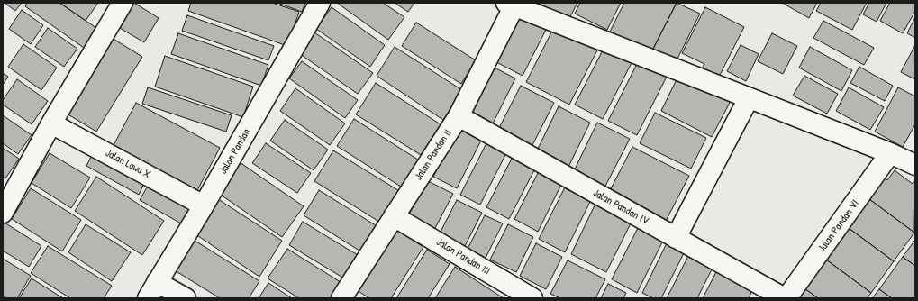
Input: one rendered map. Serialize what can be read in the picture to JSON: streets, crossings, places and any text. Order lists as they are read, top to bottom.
{
  "streets": {
    "street": [
      "Jalan Pandan",
      "Jalan Pandan II",
      "Jalan Lawu X",
      "Jalan Pandan IV",
      "Jalan Pandan VI",
      "Jalan Pandan III"
    ]
  },
  "crossings": [
    ["Jalan Pandan", "Jalan Lawu X"],
    ["Jalan Pandan II", "Jalan Pandan IV"],
    ["Jalan Pandan II", "Jalan Pandan III"],
    ["Jalan Pandan IV", "Jalan Pandan VI"]
  ]
}
